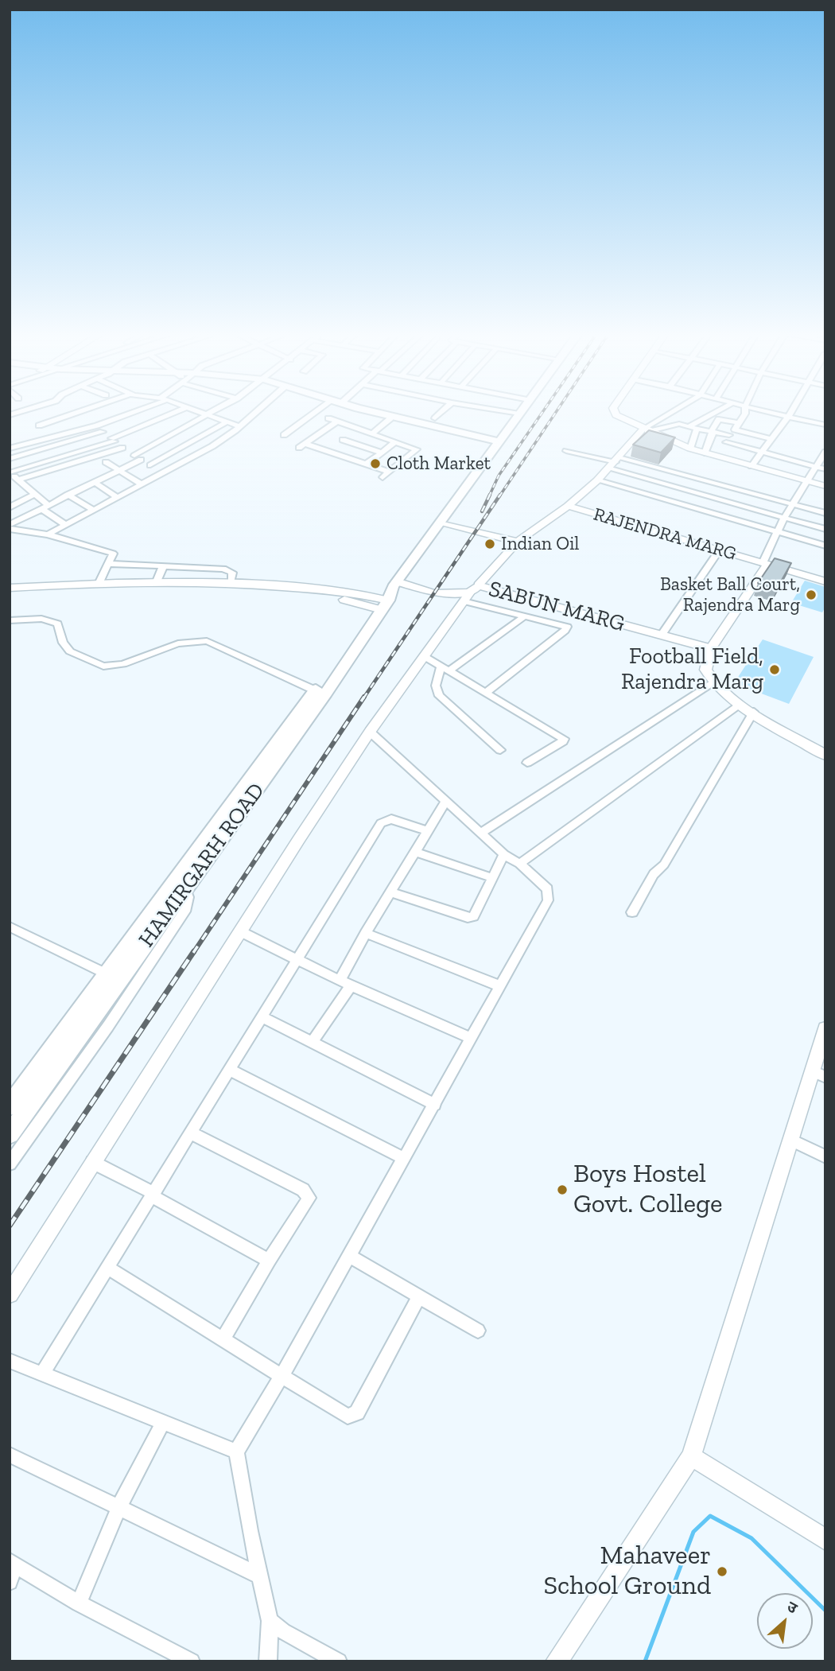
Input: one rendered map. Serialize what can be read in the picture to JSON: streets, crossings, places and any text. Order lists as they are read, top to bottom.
{
  "streets": {
    "main road": ["SABUN MARG", "HAMIRGARH ROAD"],
    "street": ["RAJENDRA MARG"]
  },
  "crossings": [
    ["SABUN MARG", "HAMIRGARH ROAD"]
  ],
  "places": [
    "Cloth Market",
    "Indian Oil",
    "Basket Ball Court, Rajendra Marg",
    "Football Field, Rajendra Marg",
    "Boys Hostel Govt. College",
    "Mahaveer School Ground"
  ],
  "north": "top right"
}
